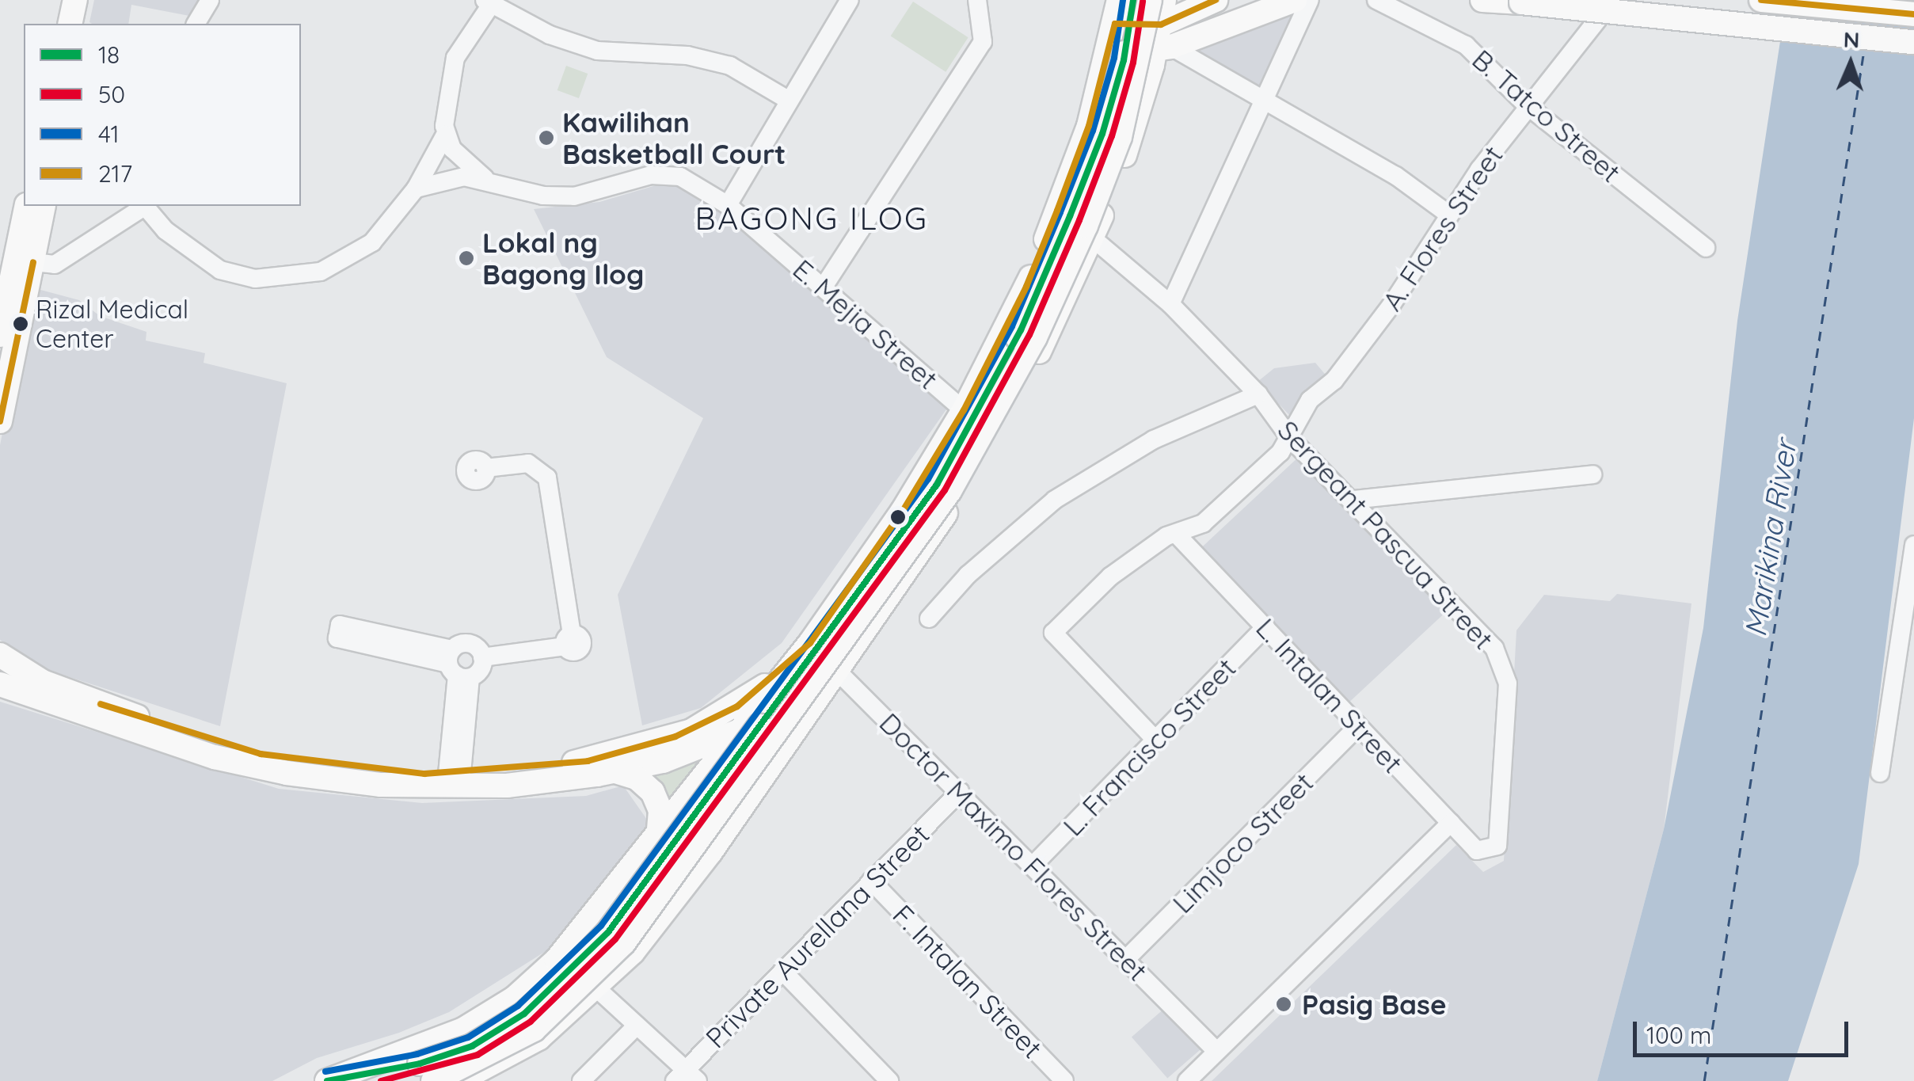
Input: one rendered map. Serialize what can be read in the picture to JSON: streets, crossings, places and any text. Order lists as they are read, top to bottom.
{
  "streets": {
    "street": [
      "B. Tatco Street",
      "A. Flores Street",
      "E. Mejia Street",
      "Sergeant Pascua Street",
      "L. Intalan Street",
      "L. Francisco Street",
      "Limjoco Street",
      "Doctor Maximo Flores Street",
      "Private Aurellana Street",
      "F. Intalan Street"
    ]
  },
  "crossings": [
    ["B. Tatco Street", "A. Flores Street"],
    ["A. Flores Street", "Sergeant Pascua Street"],
    ["A. Flores Street", "L. Intalan Street"],
    ["A. Flores Street", "L. Francisco Street"],
    ["Sergeant Pascua Street", "L. Intalan Street"],
    ["L. Intalan Street", "L. Francisco Street"],
    ["L. Intalan Street", "Limjoco Street"],
    ["L. Francisco Street", "Doctor Maximo Flores Street"],
    ["Limjoco Street", "Doctor Maximo Flores Street"],
    ["Doctor Maximo Flores Street", "Private Aurellana Street"],
    ["Private Aurellana Street", "F. Intalan Street"]
  ],
  "districts": ["BAGONG ILOG"],
  "water": ["Marikina River"],
  "places": [
    "Kawilihan Basketball Court",
    "Lokal ng Bagong Ilog",
    "Rizal Medical Center",
    "Pasig Base"
  ],
  "lines": [
    "transit line 18",
    "transit line 41",
    "transit line 217",
    "transit line 50"
  ],
  "legend": [
    "18",
    "50",
    "41",
    "217"
  ],
  "scale_bar": "100 m",
  "north": "top"
}
